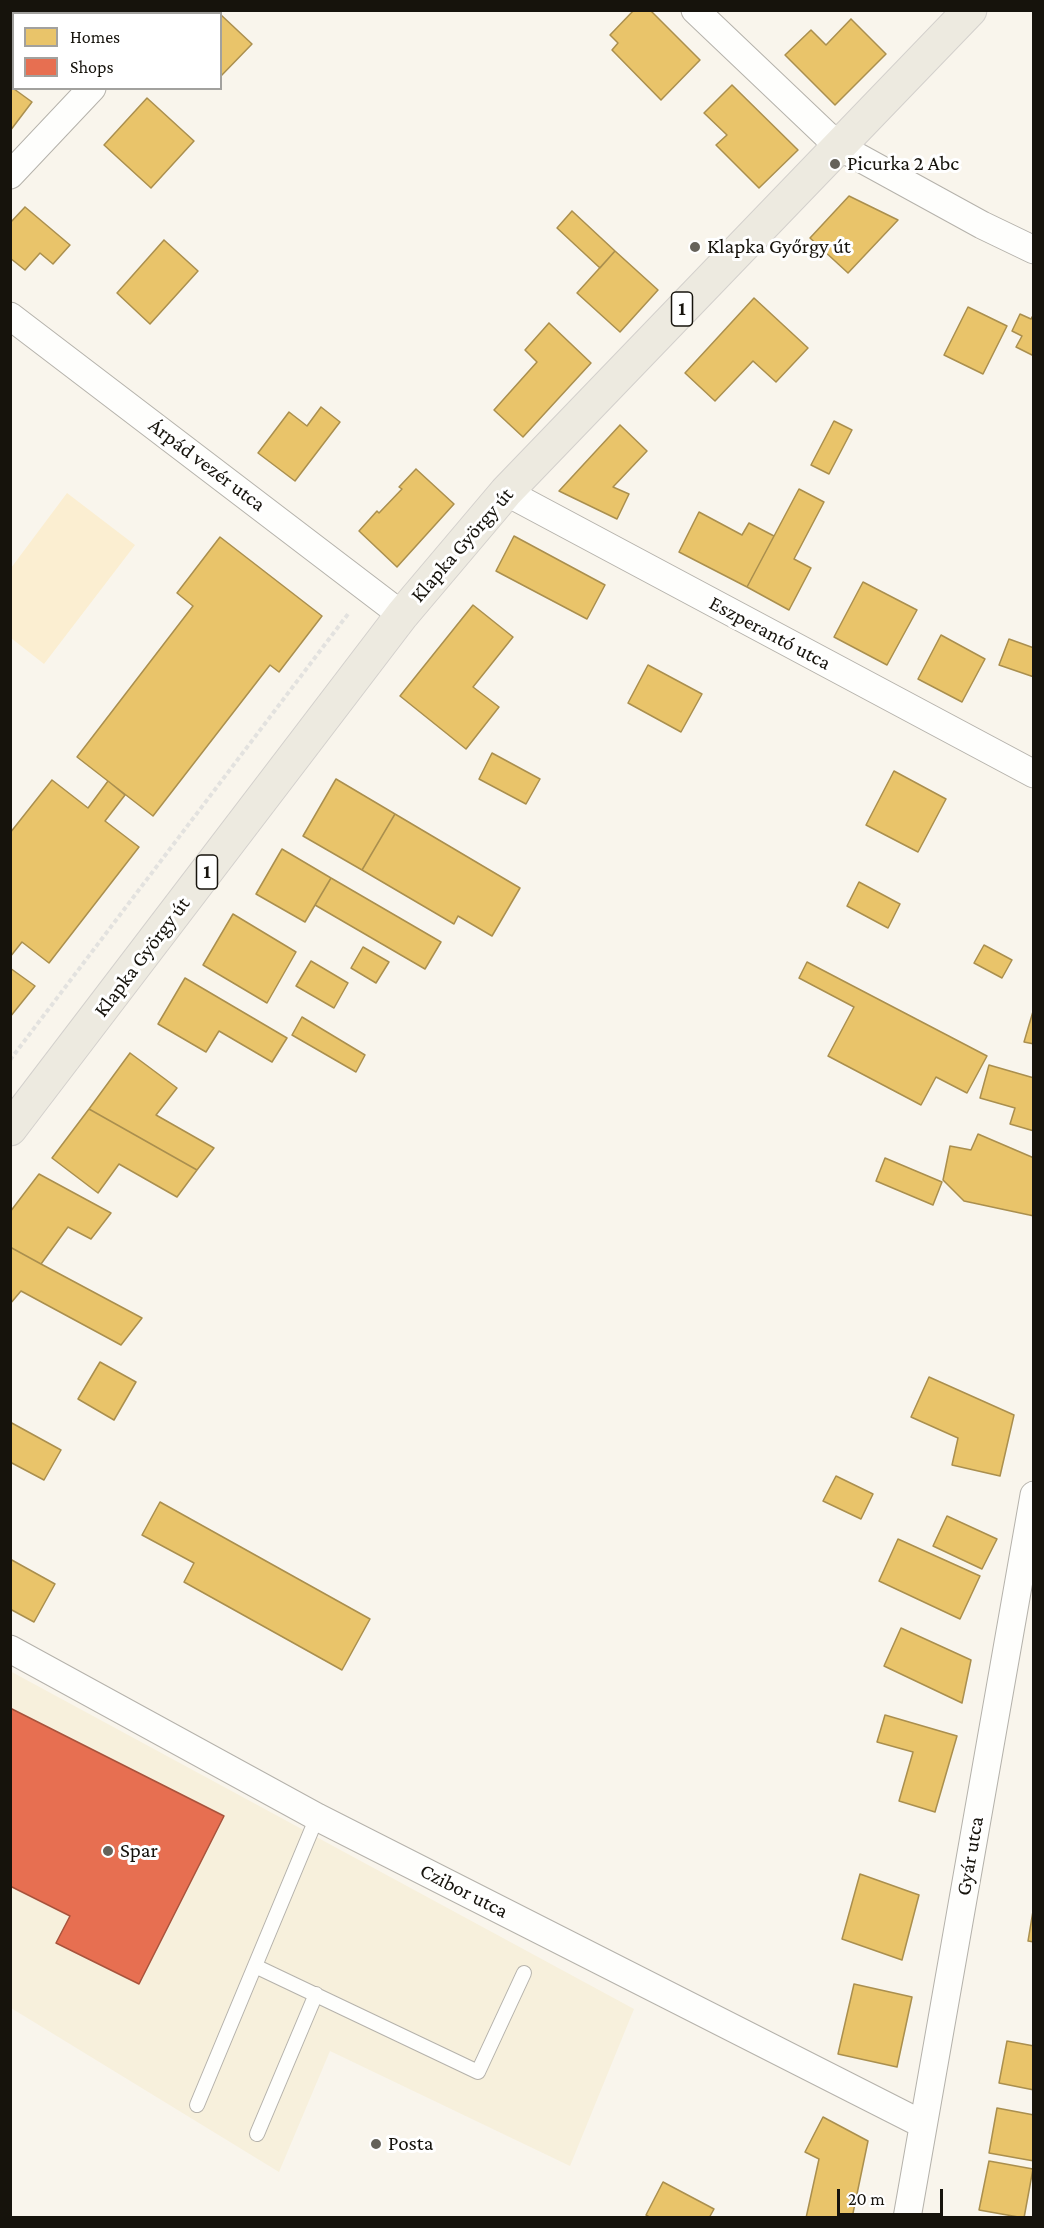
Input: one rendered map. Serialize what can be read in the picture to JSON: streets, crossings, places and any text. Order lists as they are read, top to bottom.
{
  "streets": {
    "main road": ["1", "Klapka György út"],
    "street": [
      "Árpád vezér utca",
      "Eszperantó utca",
      "Gyár utca",
      "Czibor utca"
    ]
  },
  "crossings": [
    ["Árpád vezér utca", "Klapka György út"],
    ["Klapka György út", "Eszperantó utca"],
    ["Gyár utca", "Czibor utca"]
  ],
  "places": [
    "Picurka 2 Abc",
    "Klapka Győrgy út",
    "Spar",
    "Posta"
  ],
  "legend": ["Homes", "Shops"],
  "scale_bar": "20 m"
}
